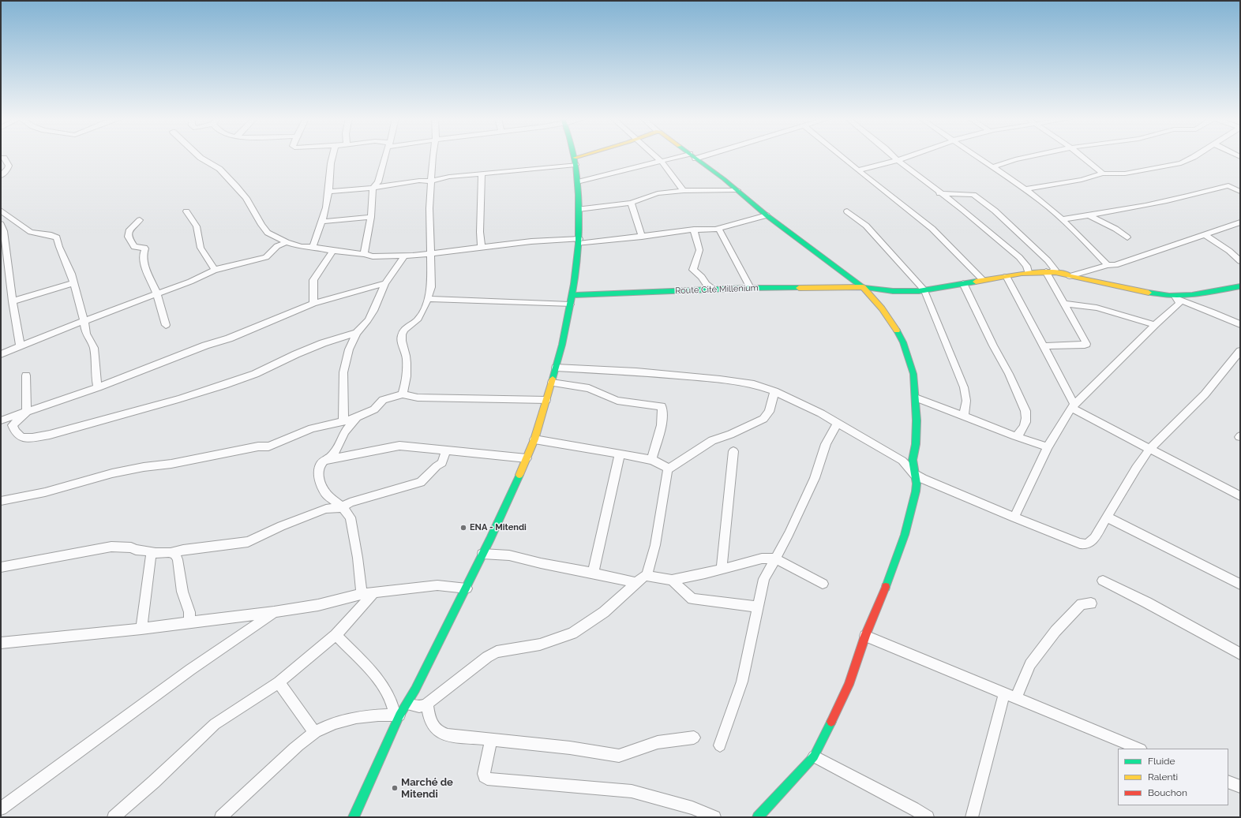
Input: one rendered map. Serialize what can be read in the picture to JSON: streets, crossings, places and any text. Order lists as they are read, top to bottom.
{
  "streets": {
    "main road": ["Route Cité Millenium"]
  },
  "places": ["ENA - Mitendi", "Marché de Mitendi"],
  "legend": ["Fluide", "Ralenti", "Bouchon"]
}
